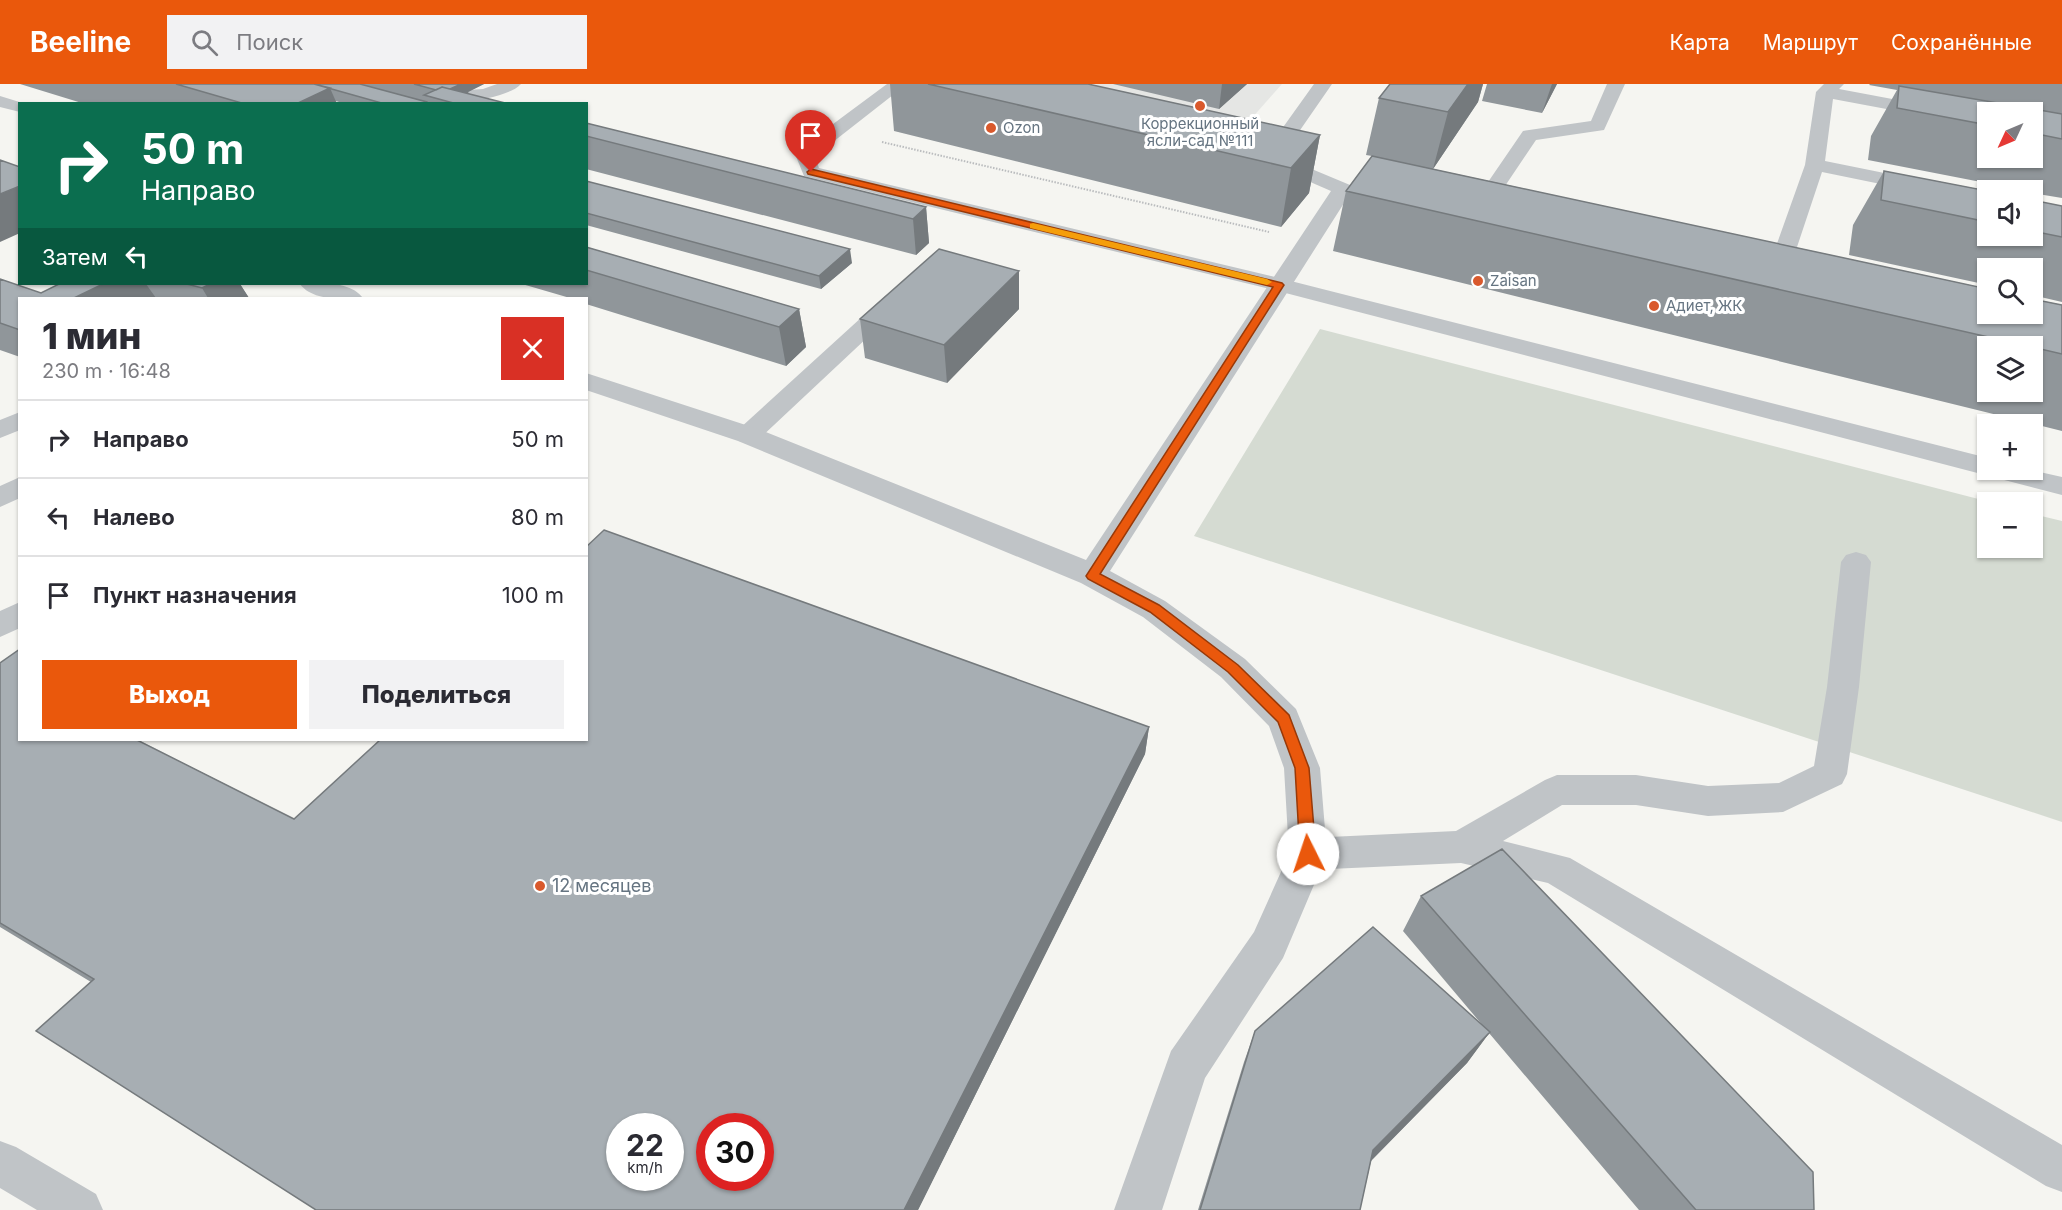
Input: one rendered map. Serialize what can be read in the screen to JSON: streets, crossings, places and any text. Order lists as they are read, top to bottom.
{
  "places": [
    "Коррекционный ясли-сад №111",
    "Ozon",
    "Zaisan",
    "Адиет, ЖК",
    "12 месяцев"
  ],
  "north": "bottom left",
  "page": {
    "header": "Beeline",
    "search": "Поиск",
    "nav": ["Карта", "Маршрут", "Сохранённые"],
    "map_buttons": ["+", "−"],
    "turn": ["50 m", "Направо"],
    "then": "Затем",
    "heading": ["1 мин", "230 m · 16:48"],
    "list": [
      {
        "name": "Направо",
        "value": "50 m"
      },
      {
        "name": "Налево",
        "value": "80 m"
      },
      {
        "name": "Пункт назначения",
        "value": "100 m"
      }
    ],
    "buttons": ["Выход", "Поделиться"],
    "speed": "22 km/h",
    "limit": "30"
  }
}
